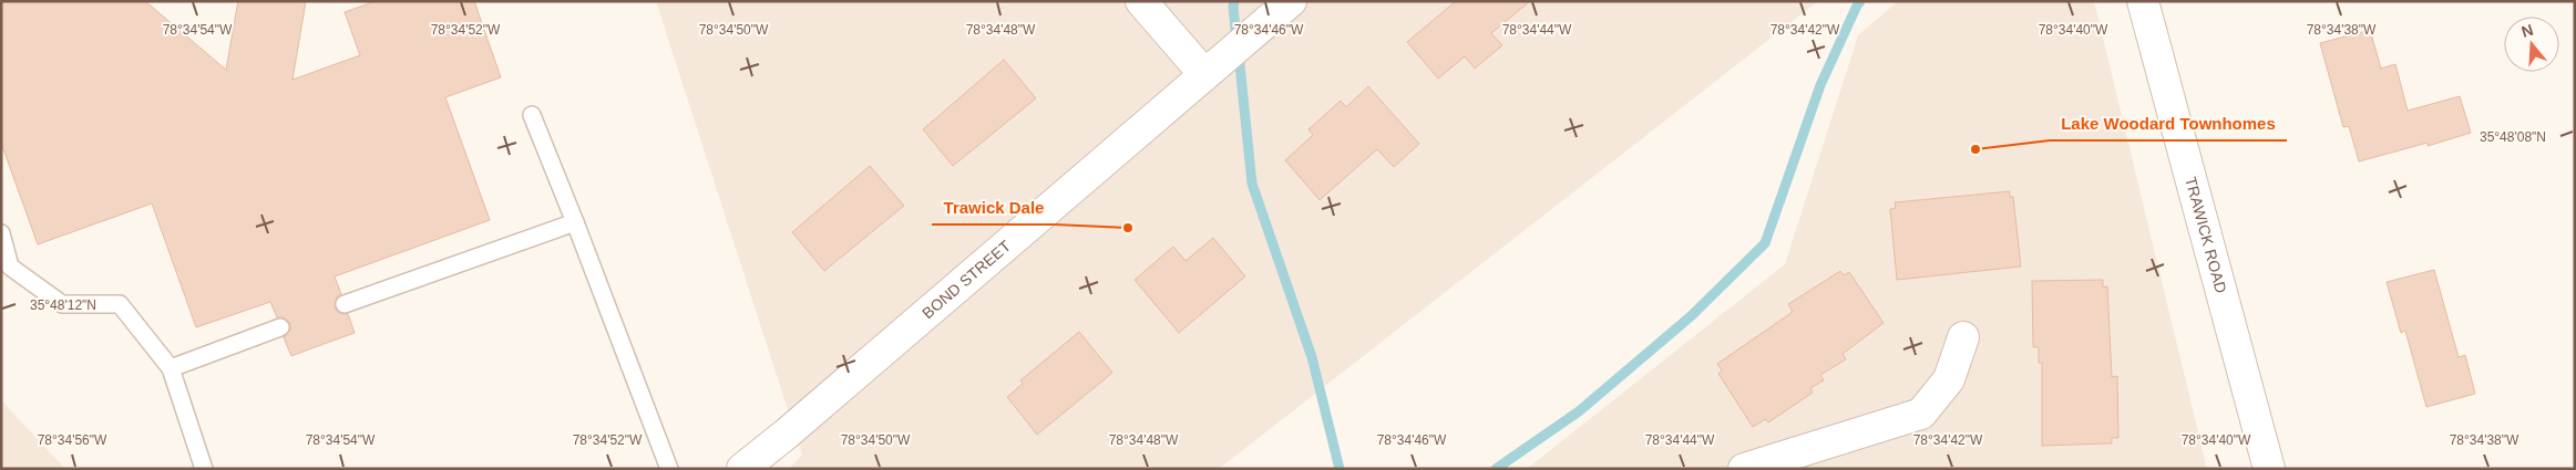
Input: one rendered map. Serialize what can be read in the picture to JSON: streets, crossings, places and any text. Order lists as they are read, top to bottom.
{
  "streets": {
    "street": ["TRAWICK ROAD", "BOND STREET"]
  },
  "places": ["Lake Woodard Townhomes", "Trawick Dale"],
  "north": "top",
  "coordinates": [
    "78°34'54\"W",
    "78°34'52\"W",
    "78°34'50\"W",
    "78°34'48\"W",
    "78°34'46\"W",
    "78°34'44\"W",
    "78°34'42\"W",
    "78°34'40\"W",
    "78°34'38\"W",
    "35°48'08\"N",
    "35°48'12\"N",
    "78°34'56\"W"
  ]
}
